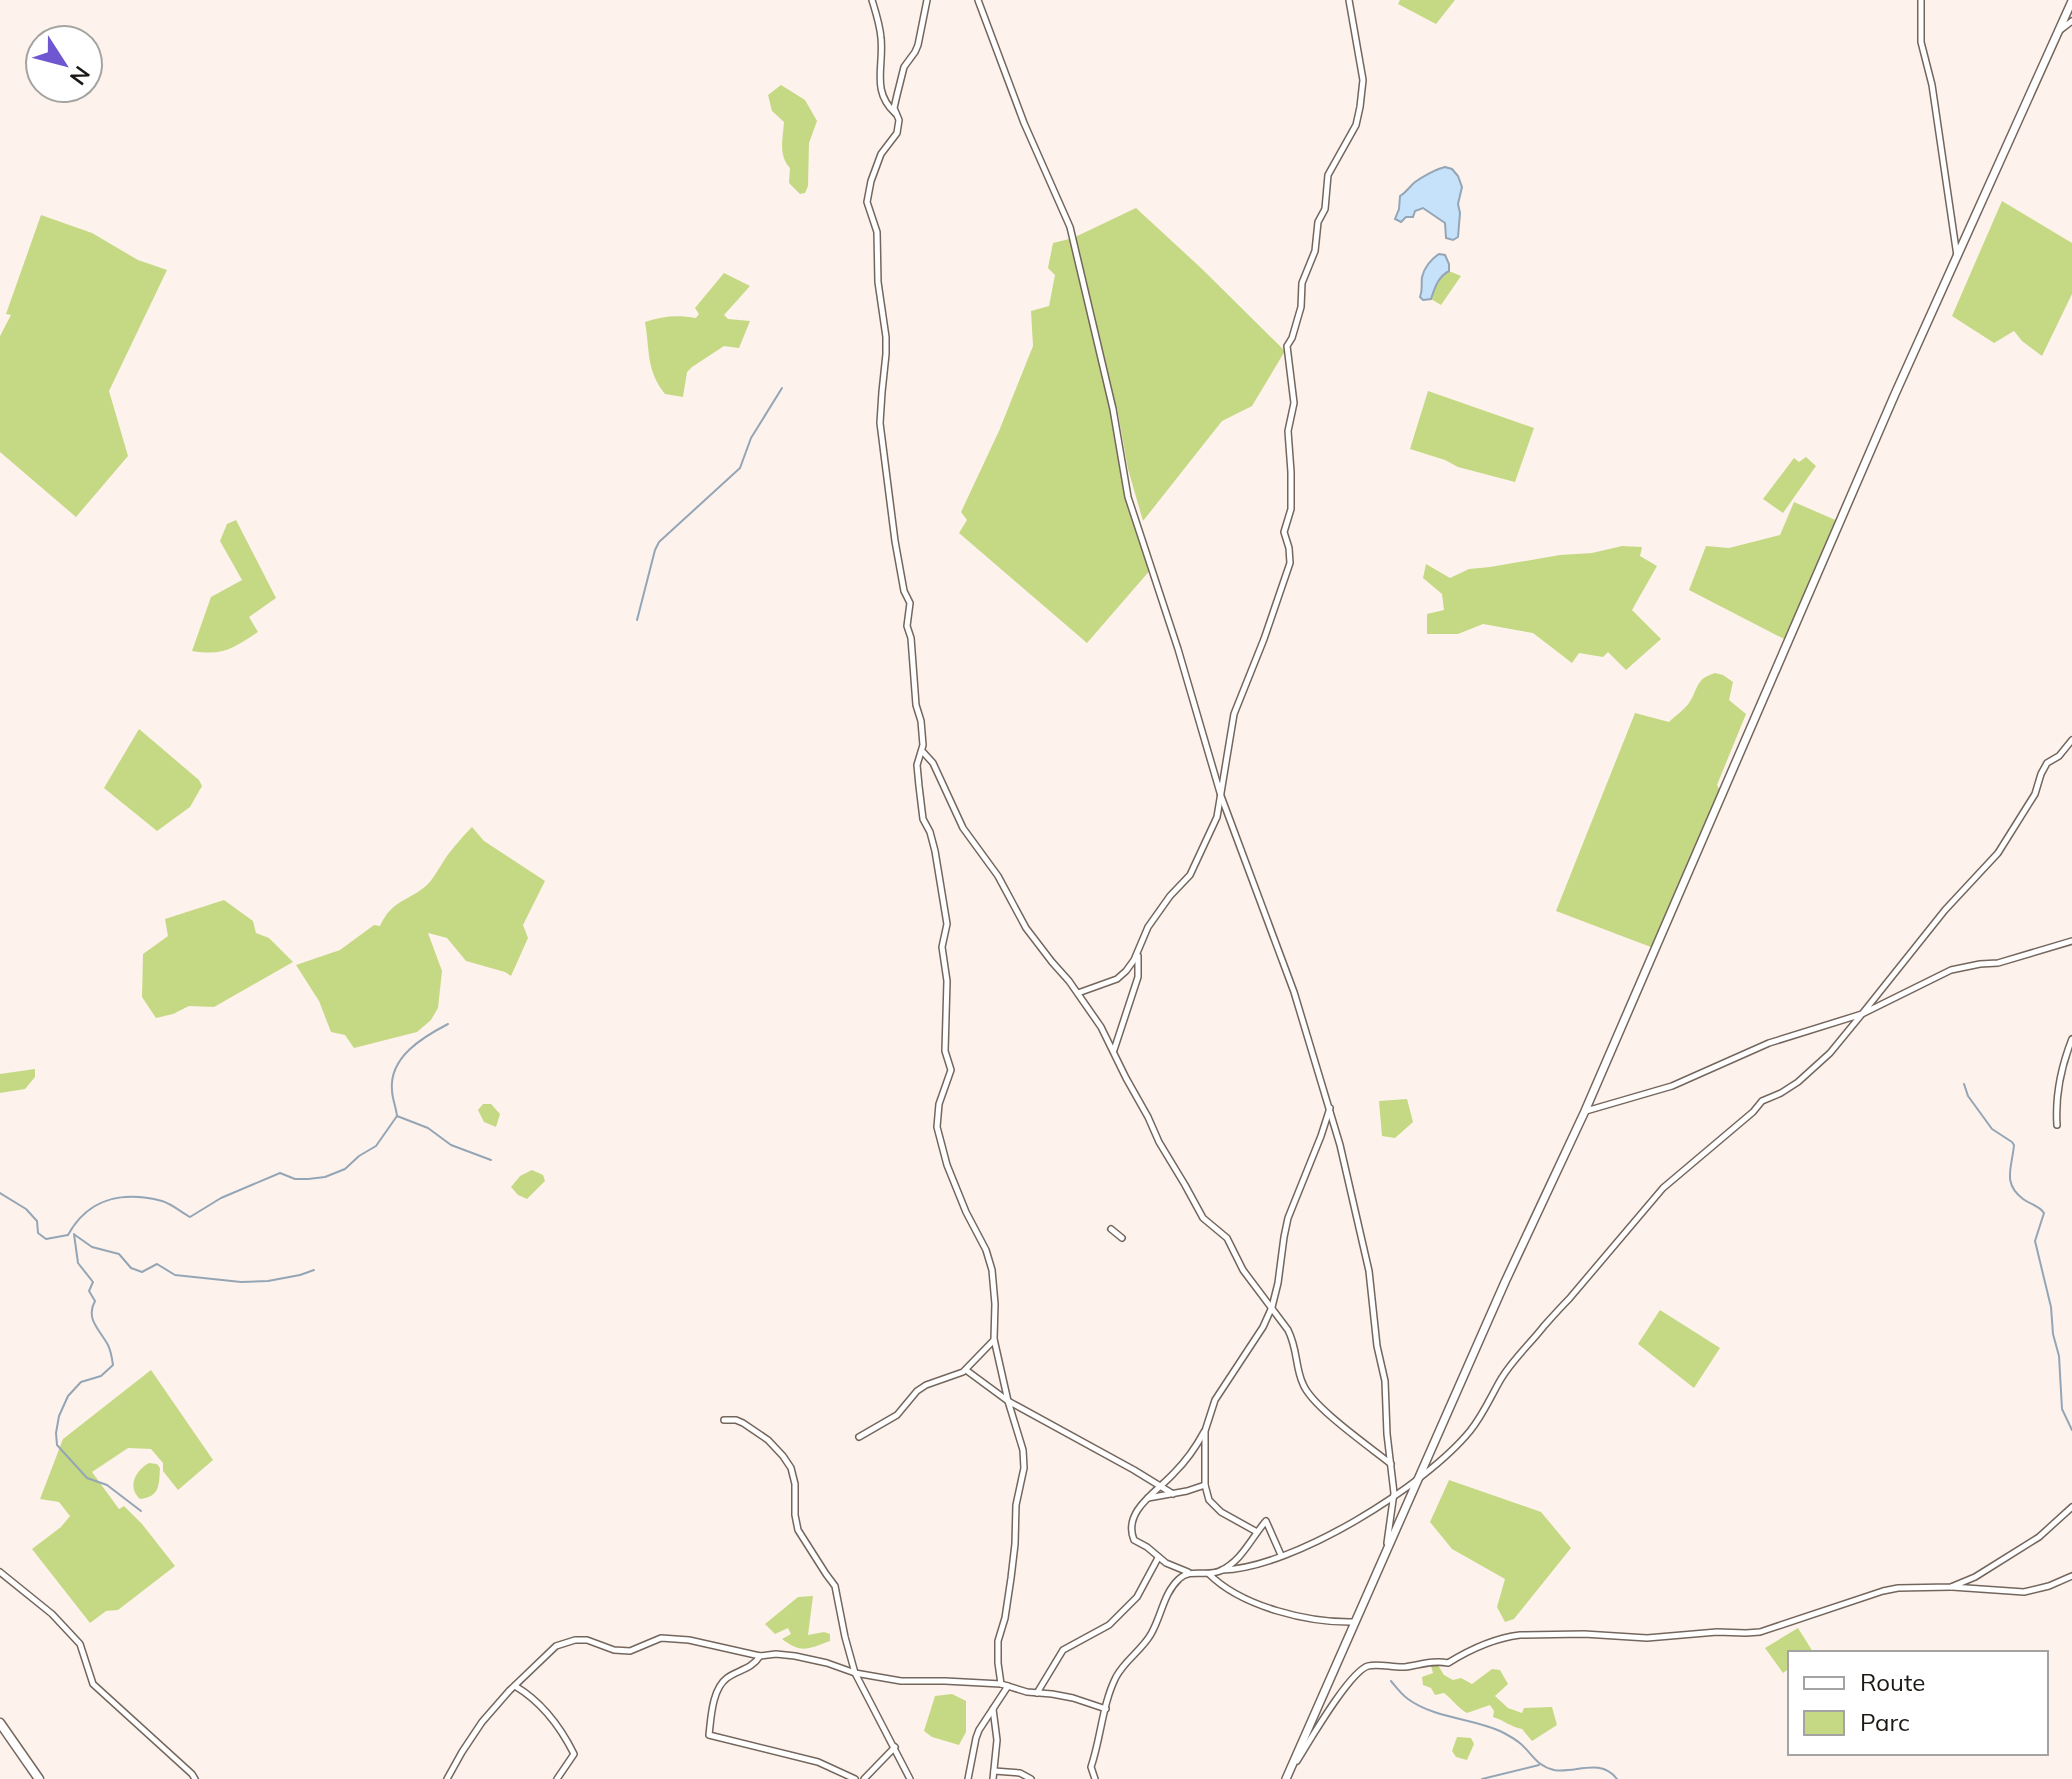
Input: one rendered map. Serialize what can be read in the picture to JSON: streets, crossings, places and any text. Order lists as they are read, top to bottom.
{
  "legend": ["Route", "Parc"],
  "north": "bottom right"
}
